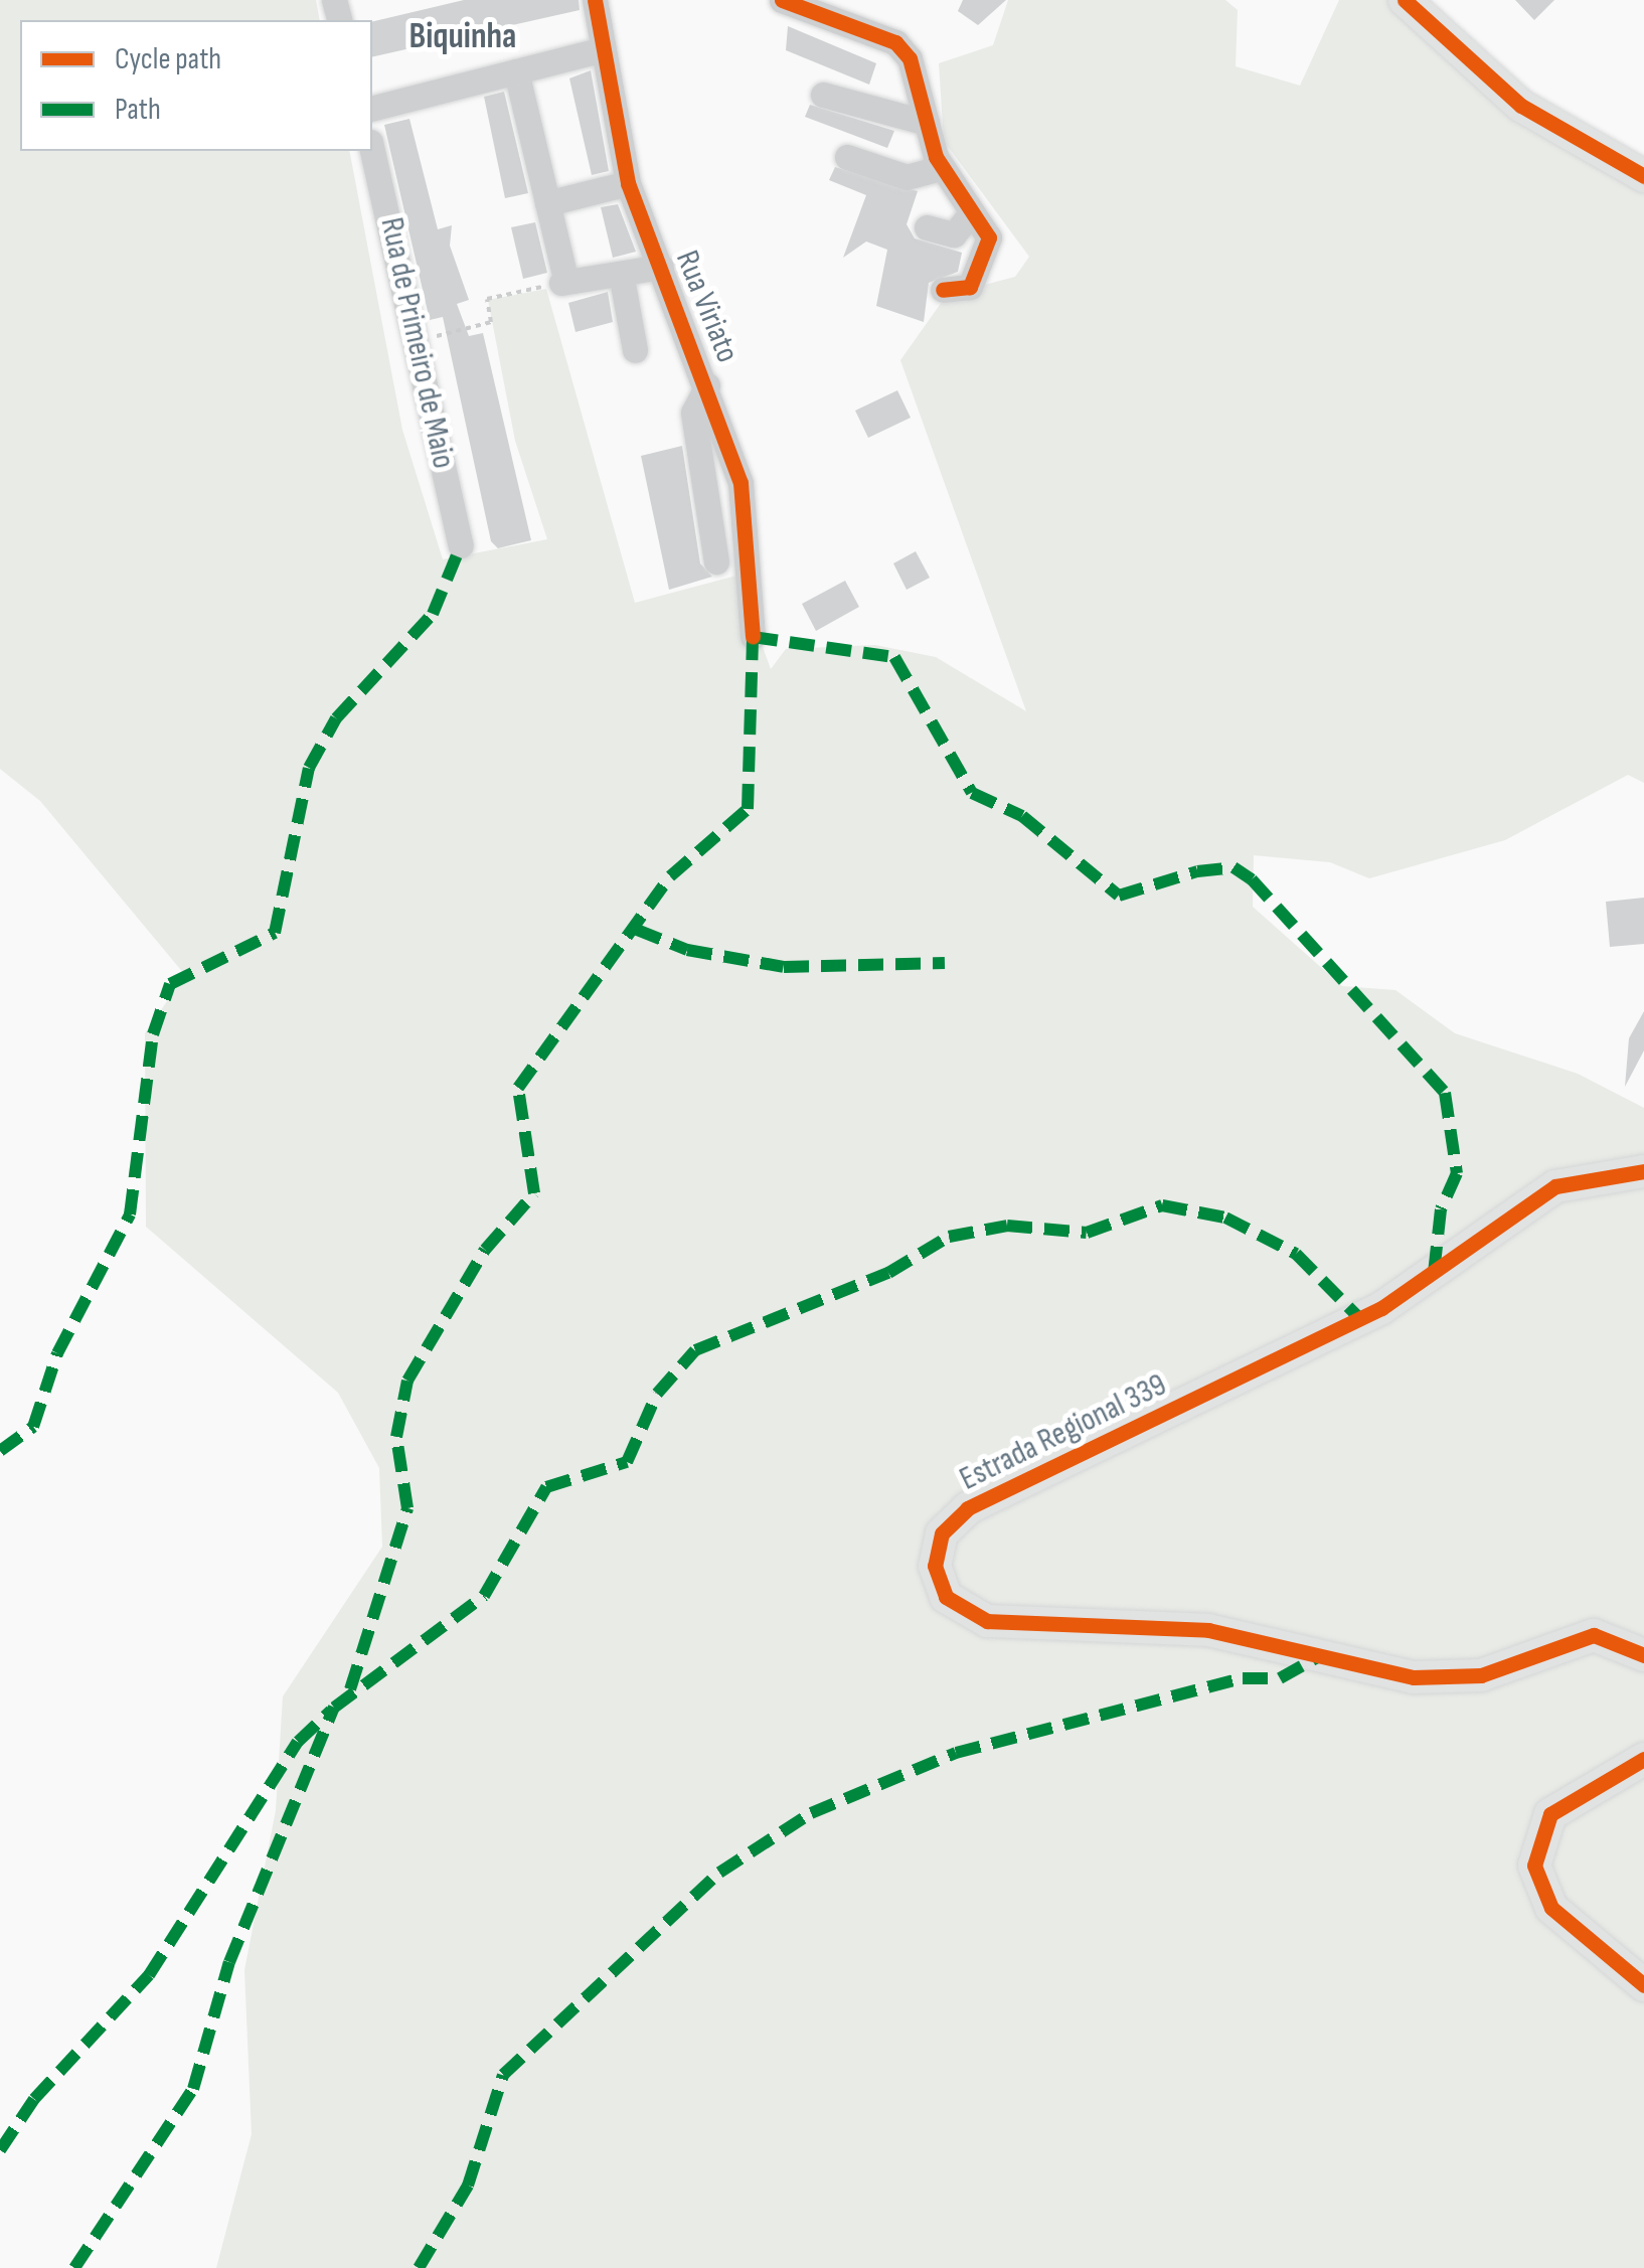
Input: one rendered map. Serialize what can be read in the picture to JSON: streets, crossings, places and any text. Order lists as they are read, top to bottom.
{
  "streets": {
    "main road": ["Estrada Regional 339"],
    "street": ["Rua Viriato", "Rua de Primeiro de Maio"]
  },
  "districts": ["Biquinha"],
  "legend": ["Cycle path", "Path"]
}
